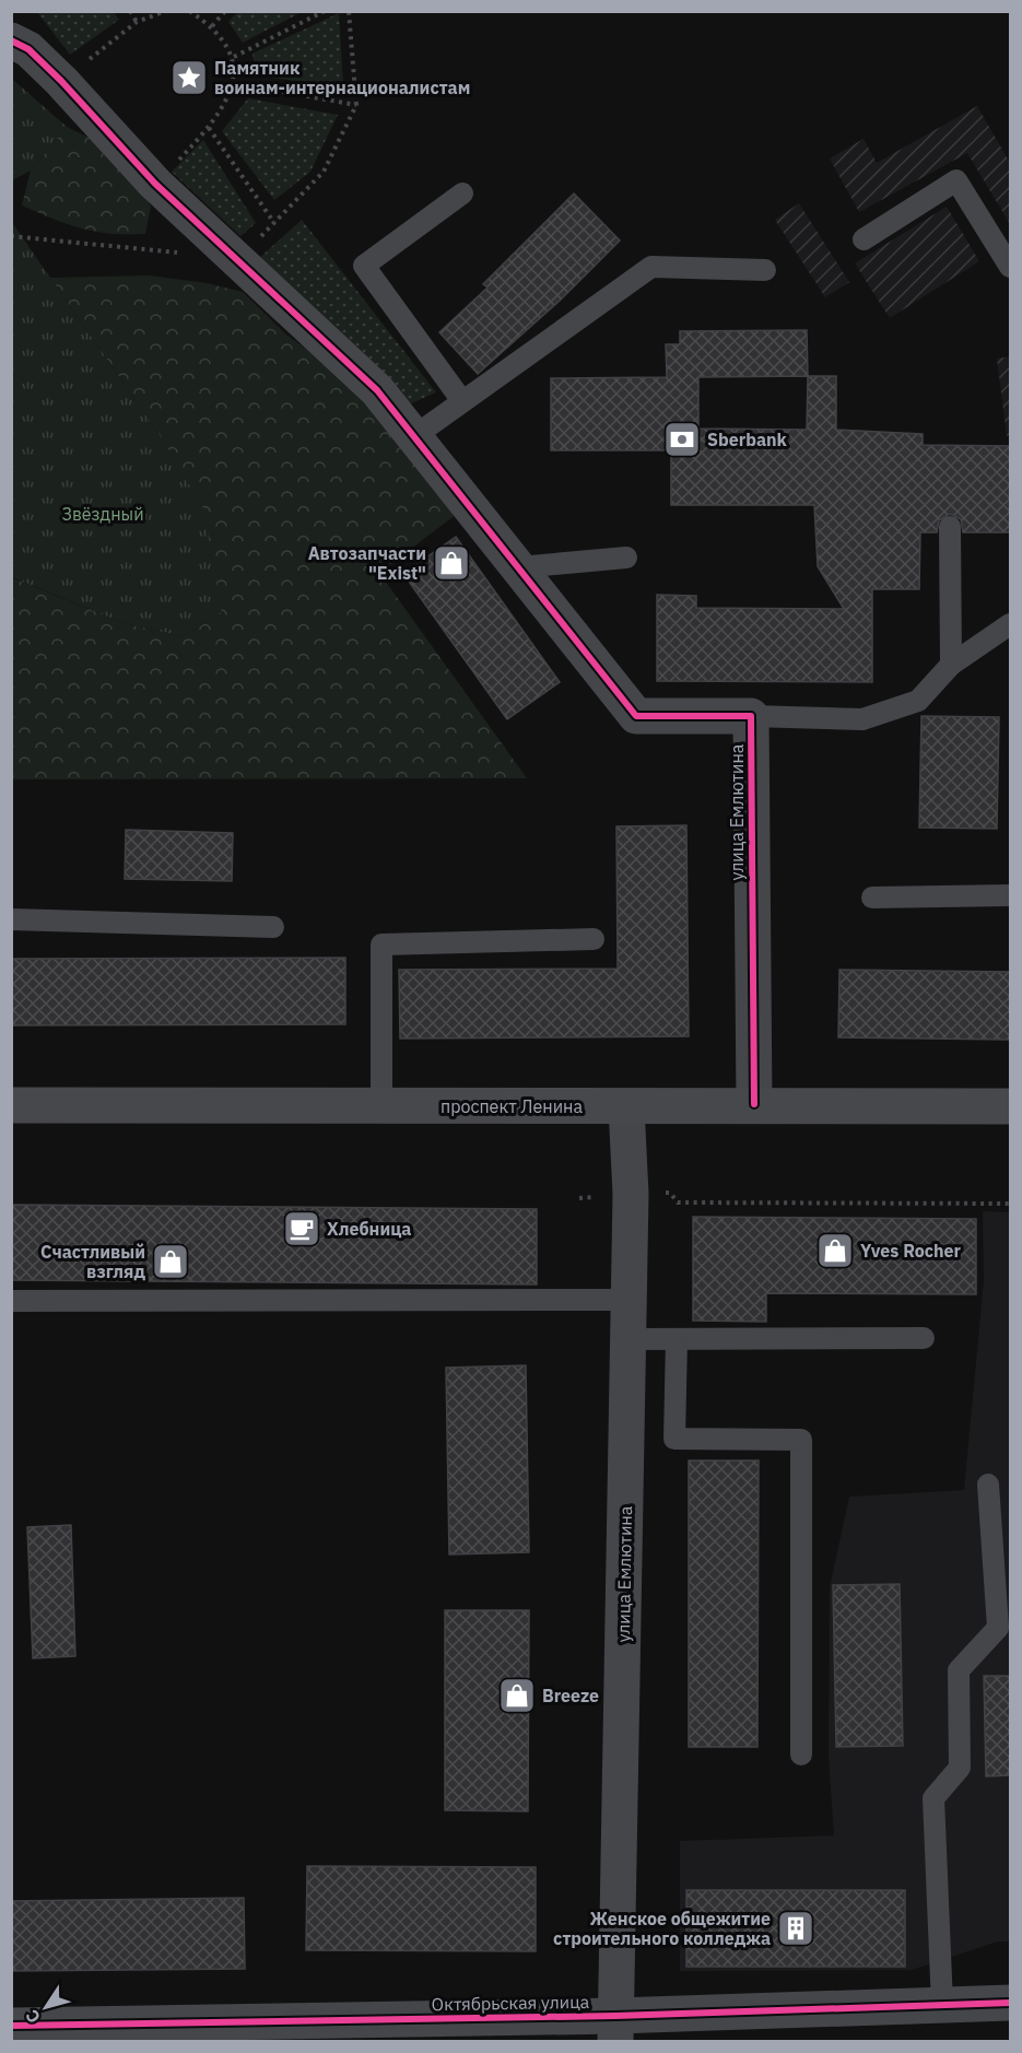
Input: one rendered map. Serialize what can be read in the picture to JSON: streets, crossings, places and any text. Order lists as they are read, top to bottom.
{
  "streets": {
    "main road": ["проспект Ленина"],
    "street": ["улица Емлютина", "Октябрьская улица"]
  },
  "crossings": [
    ["улица Емлютина", "проспект Ленина"],
    ["улица Емлютина", "Октябрьская улица"]
  ],
  "parks": ["Звёздный"],
  "places": {
    "place": ["Памятник воинам-интернационалистам"],
    "bank": ["Sberbank"],
    "shop": [
      "Автозапчасти \"Exist\"",
      "Yves Rocher",
      "Счастливый взгляд",
      "Breeze"
    ],
    "cafe": ["Хлебница"],
    "building": ["Женское общежитие строительного колледжа"]
  },
  "north": "bottom left"
}
